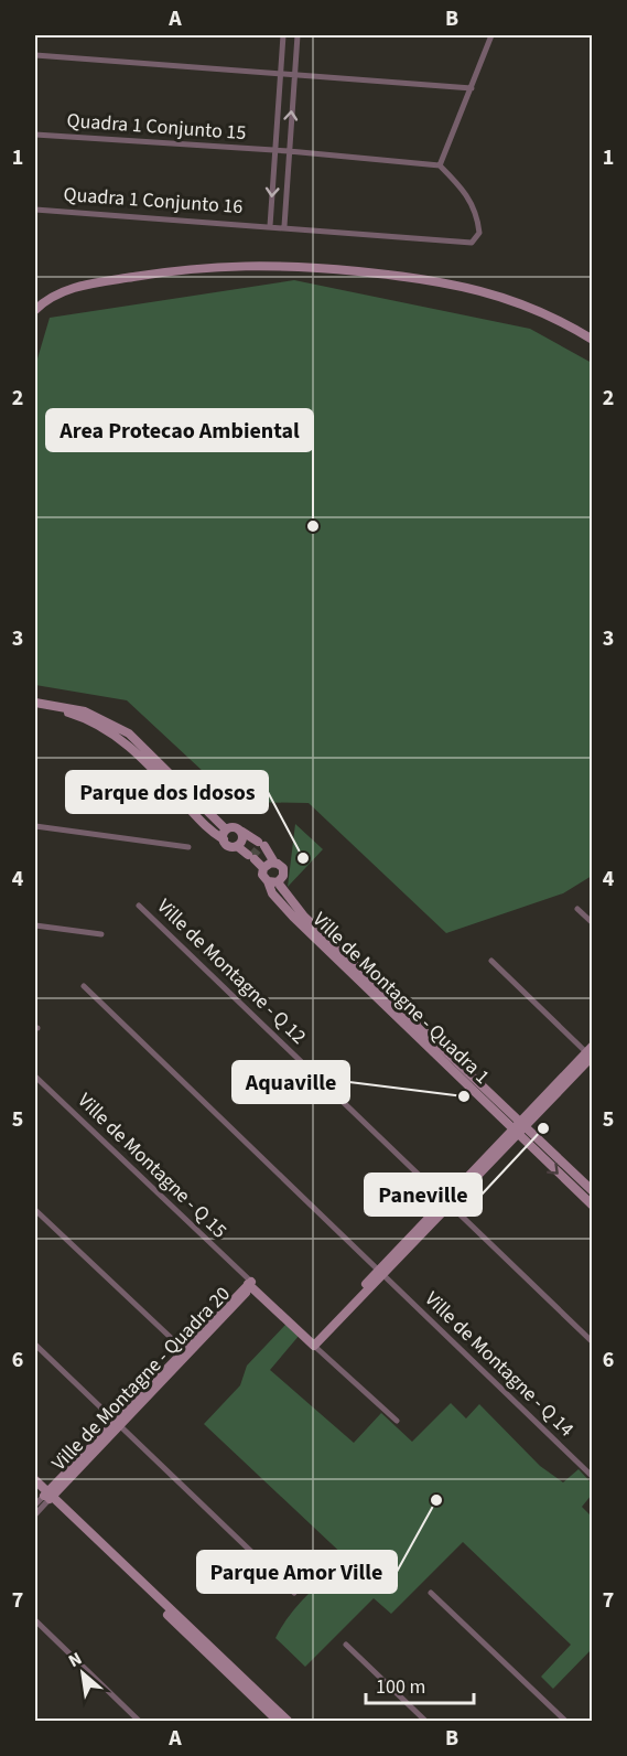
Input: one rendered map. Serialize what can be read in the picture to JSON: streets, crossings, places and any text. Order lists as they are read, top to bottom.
{
  "streets": {
    "street": [
      "Quadra 1 Conjunto 15",
      "Quadra 1 Conjunto 16",
      "Ville de Montagne - Q 12",
      "Ville de Montagne - Quadra 1",
      "Ville de Montagne - Q 15",
      "Ville de Montagne - Q 14",
      "Ville de Montagne - Quadra 20"
    ]
  },
  "crossings": [
    ["Quadra 1 Conjunto 15", "Quadra 1 Conjunto 16"],
    ["Ville de Montagne - Q 15", "Ville de Montagne - Quadra 20"]
  ],
  "places": [
    "Area Protecao Ambiental",
    "Parque dos Idosos",
    "Aquaville",
    "Paneville",
    "Parque Amor Ville"
  ],
  "scale_bar": "100 m",
  "north": "top left",
  "grid": {
    "columns": ["A", "B"],
    "rows": [
      "1",
      "2",
      "3",
      "4",
      "5",
      "6",
      "7"
    ]
  }
}
